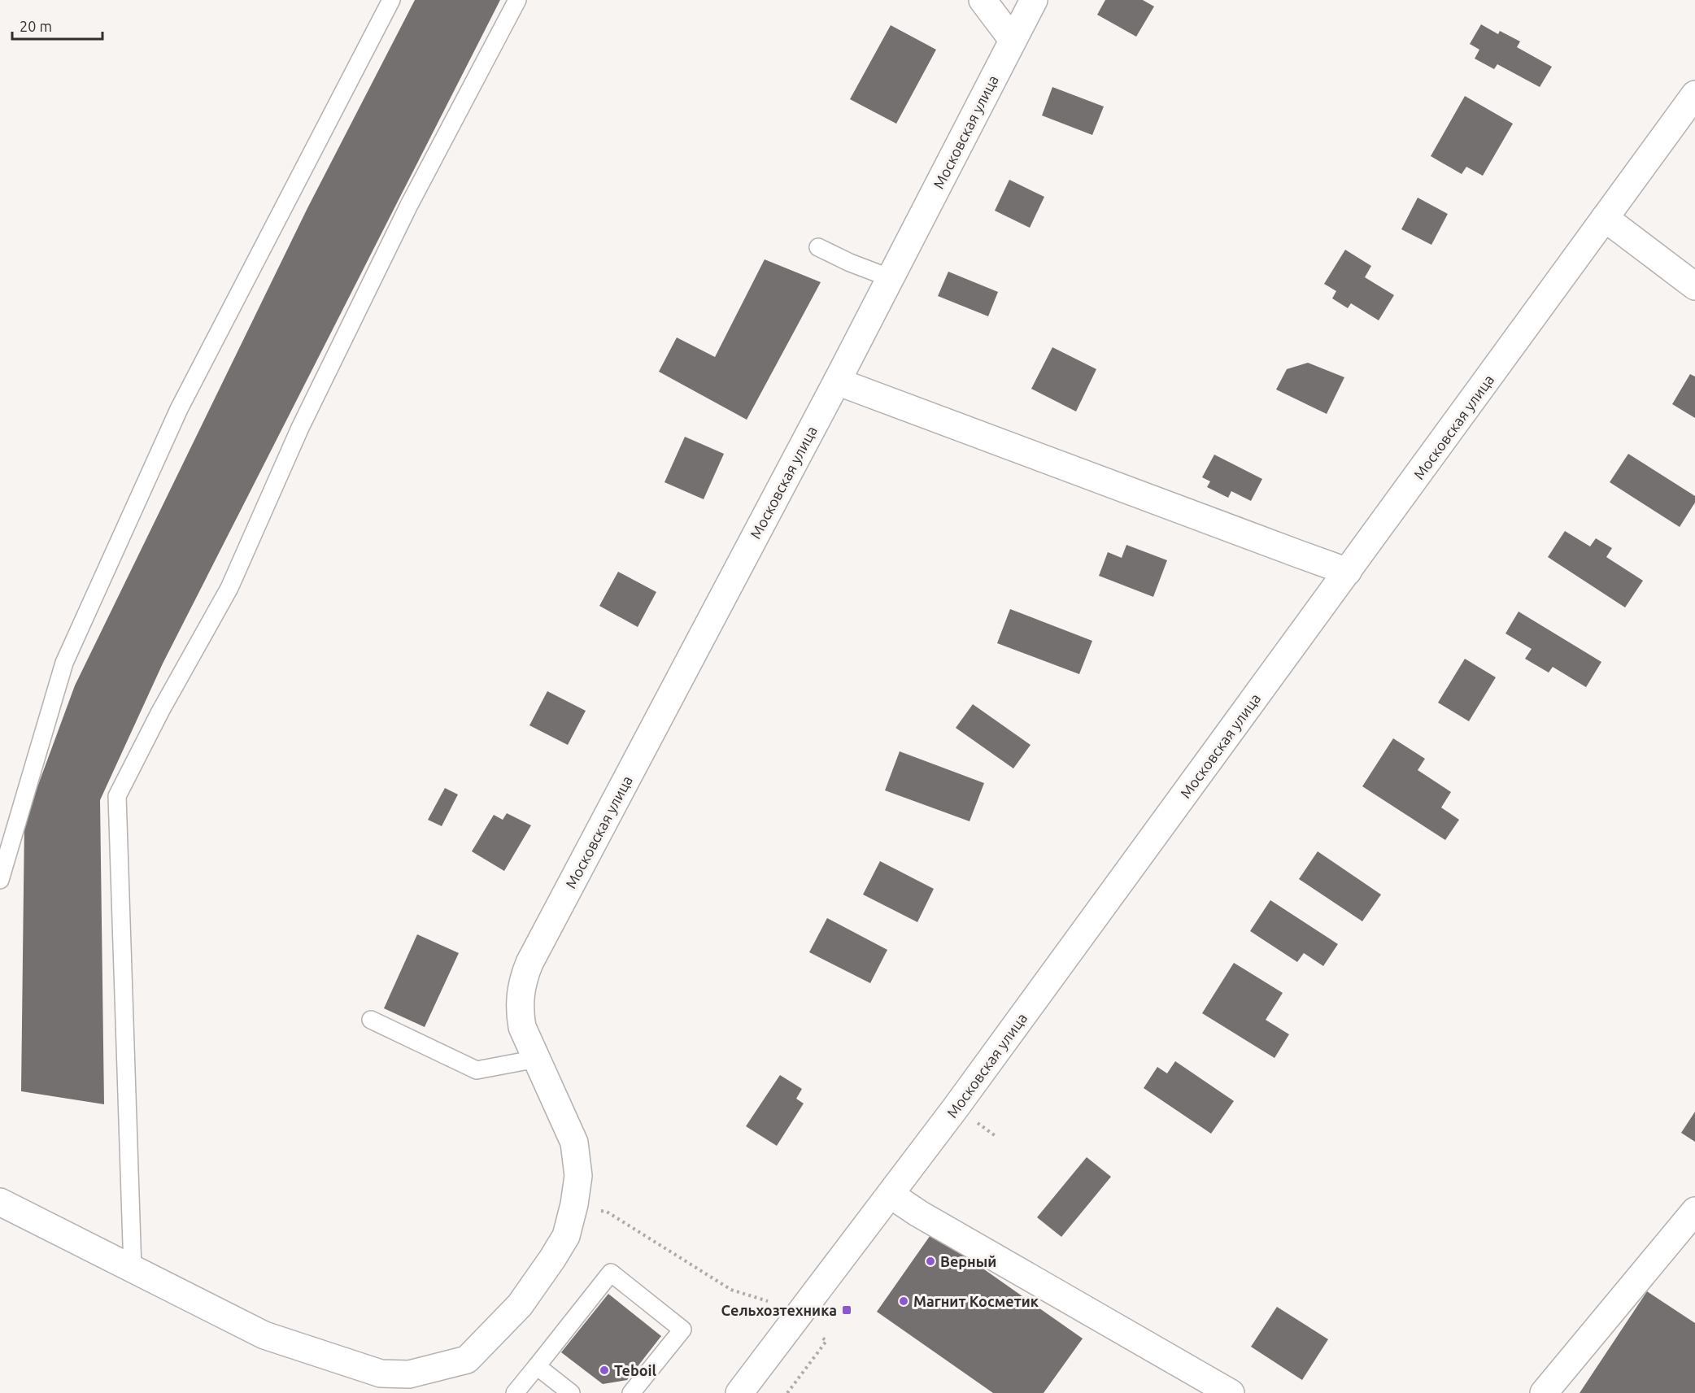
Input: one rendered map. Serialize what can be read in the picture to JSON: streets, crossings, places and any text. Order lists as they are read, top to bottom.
{
  "streets": {
    "street": ["Московская улица"]
  },
  "places": {
    "other": ["Верный", "Магнит Косметик", "Teboil"],
    "transit": ["Сельхозтехника"]
  },
  "scale_bar": "20 m"
}
